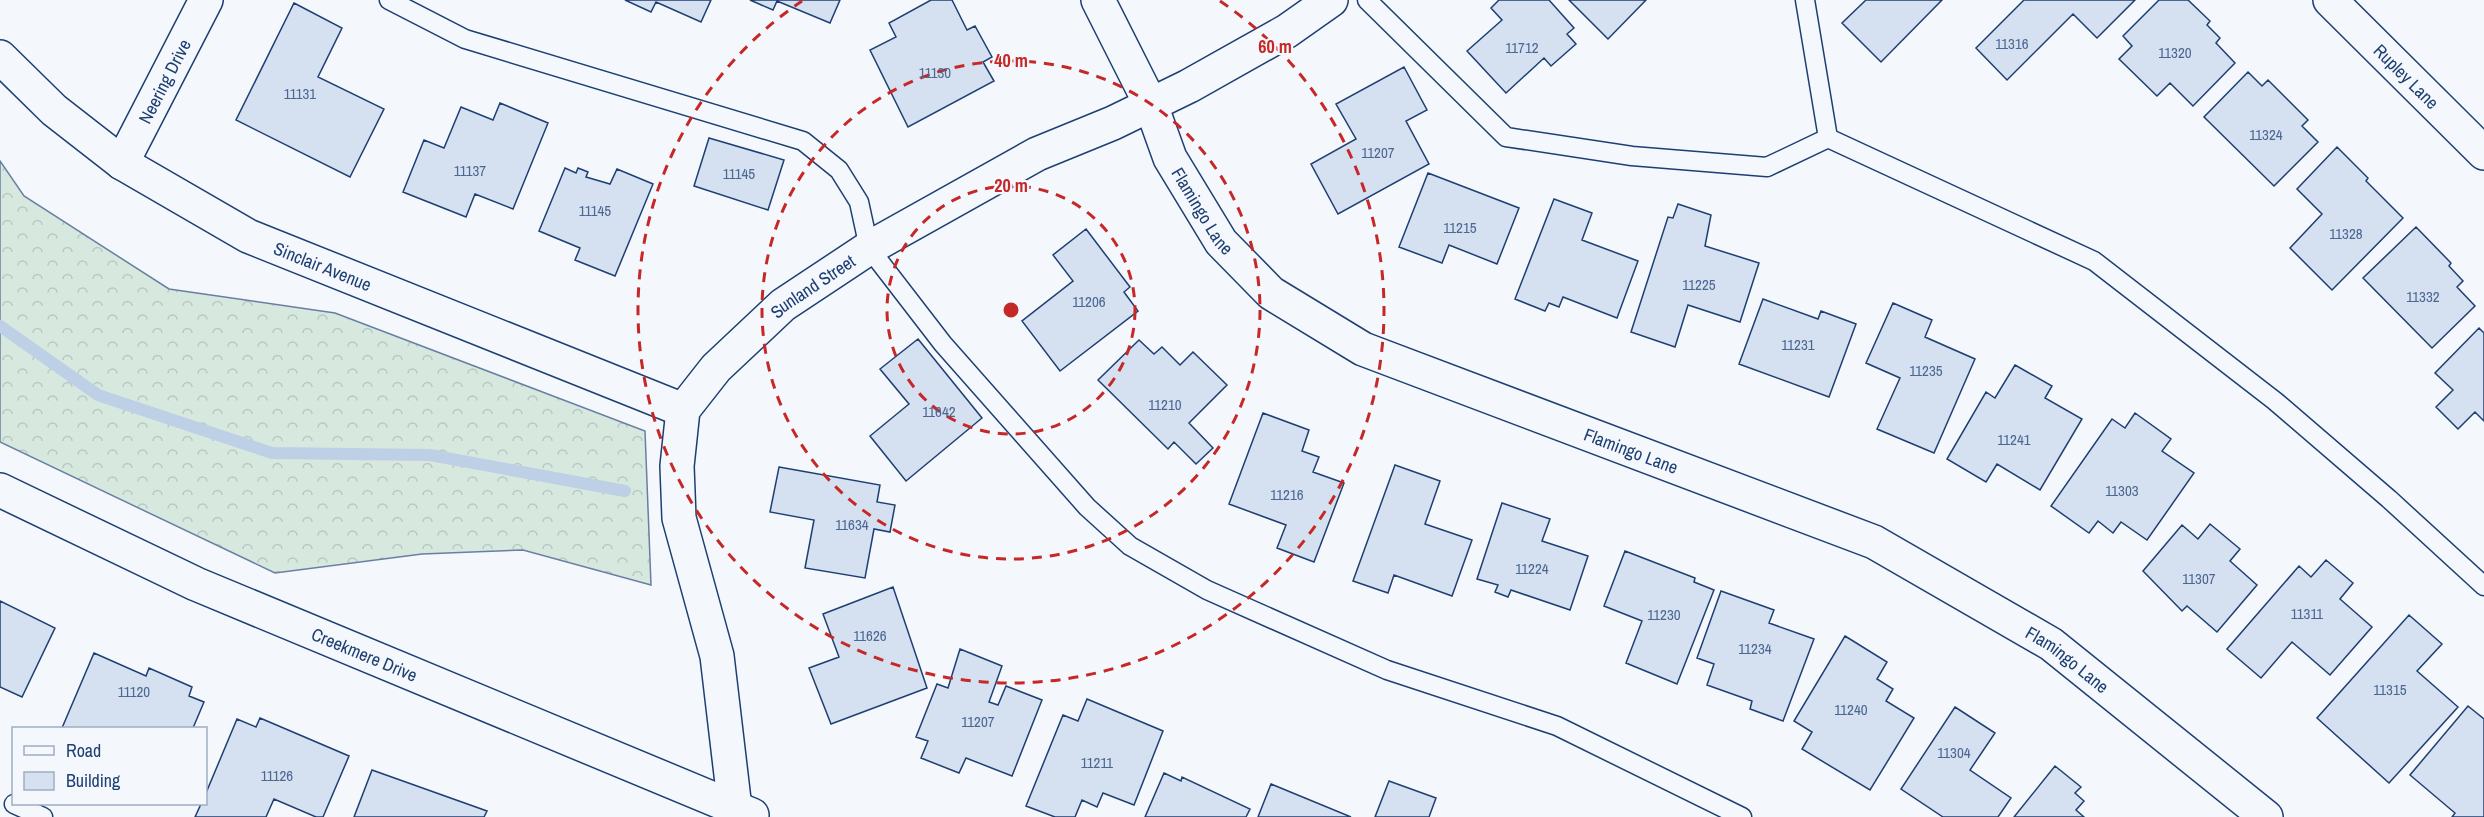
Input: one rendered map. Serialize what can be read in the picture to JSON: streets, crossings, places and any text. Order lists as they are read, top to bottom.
{
  "streets": {
    "street": [
      "Rupley Lane",
      "Neering Drive",
      "Flamingo Lane",
      "Sinclair Avenue",
      "Sunland Street",
      "Creekmere Drive"
    ]
  },
  "crossings": [
    ["Neering Drive", "Sinclair Avenue"],
    ["Flamingo Lane", "Sunland Street"],
    ["Sinclair Avenue", "Sunland Street"]
  ],
  "house_numbers": [
    "11316",
    "11712",
    "11320",
    "11130",
    "11131",
    "11324",
    "11207",
    "11137",
    "11145",
    "11145",
    "11215",
    "11328",
    "11225",
    "11332",
    "11206",
    "11231",
    "11235",
    "11210",
    "11642",
    "11241",
    "11303",
    "11216",
    "11634",
    "11224",
    "11307",
    "11311",
    "11230",
    "11626",
    "11234",
    "11315",
    "11120",
    "11240",
    "11207",
    "11304",
    "11211",
    "11126"
  ],
  "legend": ["Road", "Building"],
  "rings": ["60 m", "40 m", "20 m"]
}
